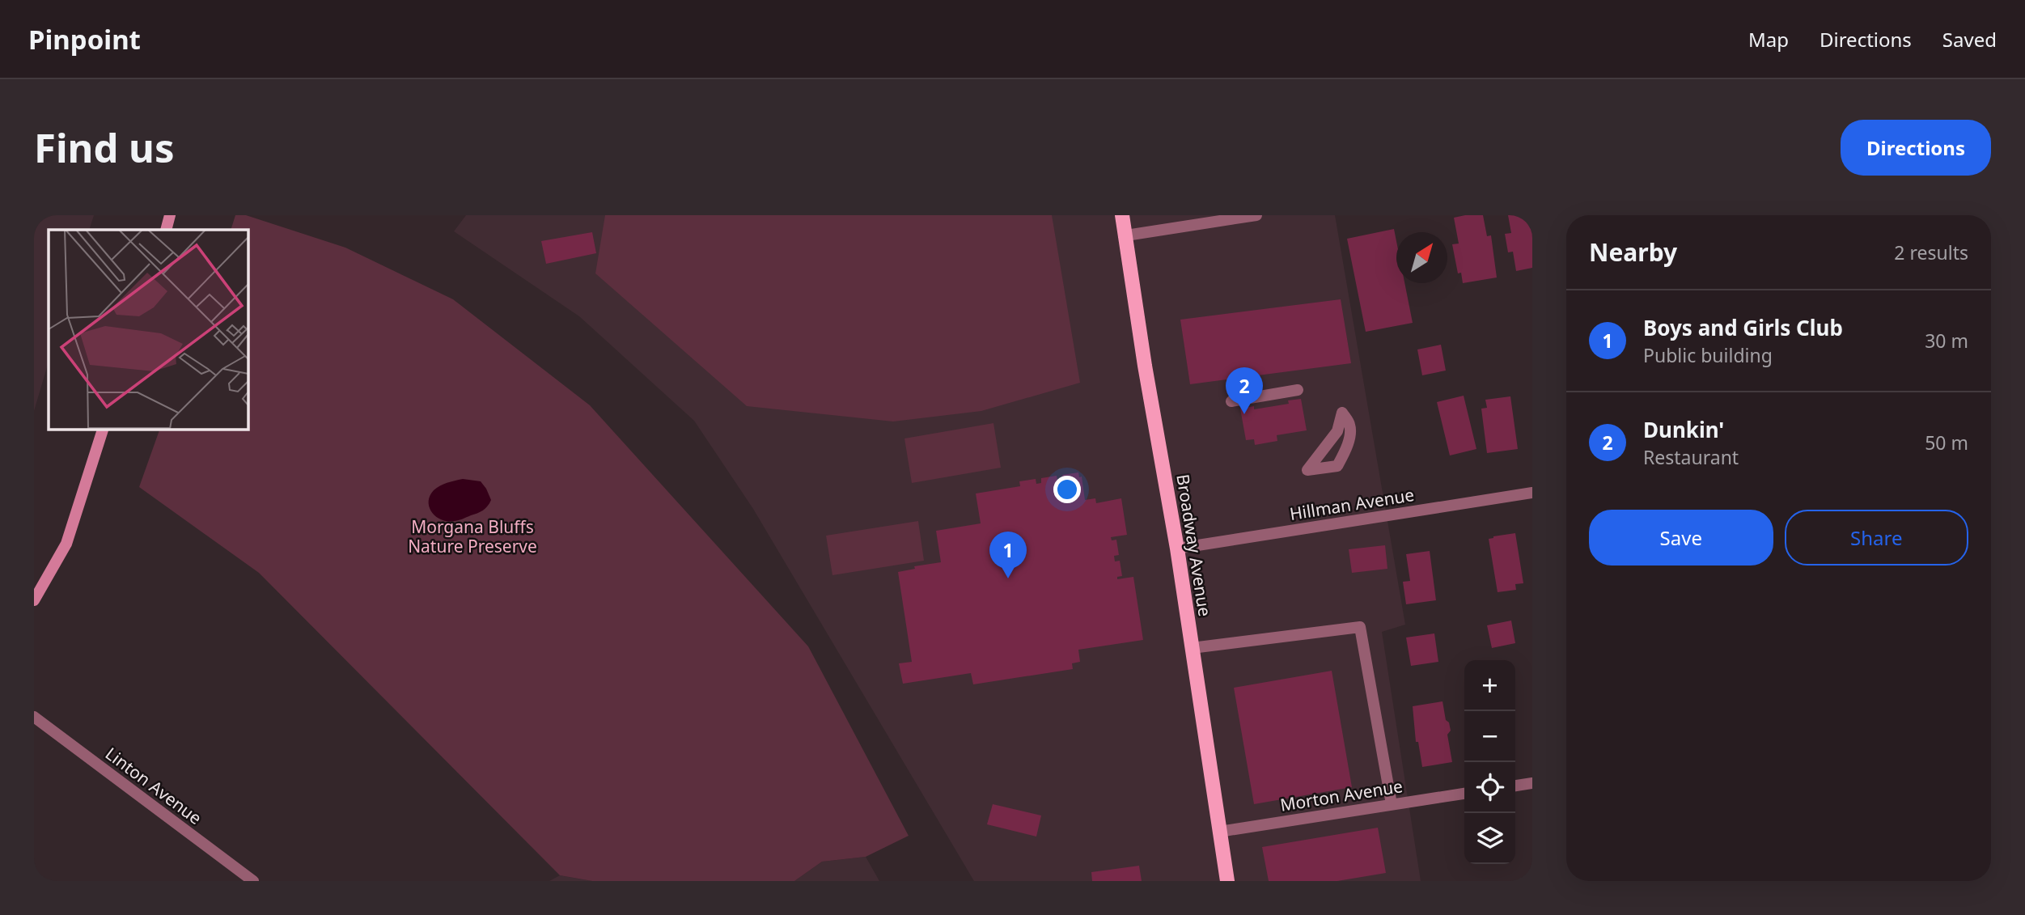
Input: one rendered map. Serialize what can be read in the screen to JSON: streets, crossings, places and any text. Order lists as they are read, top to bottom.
{
  "streets": {
    "main road": ["Broadway Avenue"],
    "street": ["Hillman Avenue", "Linton Avenue", "Morton Avenue"]
  },
  "crossings": [
    ["Hillman Avenue", "Broadway Avenue"],
    ["Broadway Avenue", "Morton Avenue"]
  ],
  "parks": ["Morgana Bluffs Nature Preserve"],
  "north": "top right",
  "page": {
    "header": "Pinpoint",
    "nav": ["Map", "Directions", "Saved"],
    "buttons": [
      "Directions",
      ["Save", "Share"]
    ],
    "title": "Find us",
    "heading": ["Nearby", "2 results"],
    "list": [
      {
        "mark": "1",
        "name": "Boys and Girls Club",
        "note": "Public building",
        "value": "30 m"
      },
      {
        "mark": "2",
        "name": "Dunkin'",
        "note": "Restaurant",
        "value": "50 m"
      }
    ],
    "pins": ["2", "1"],
    "map_buttons": ["+", "−"]
  }
}
